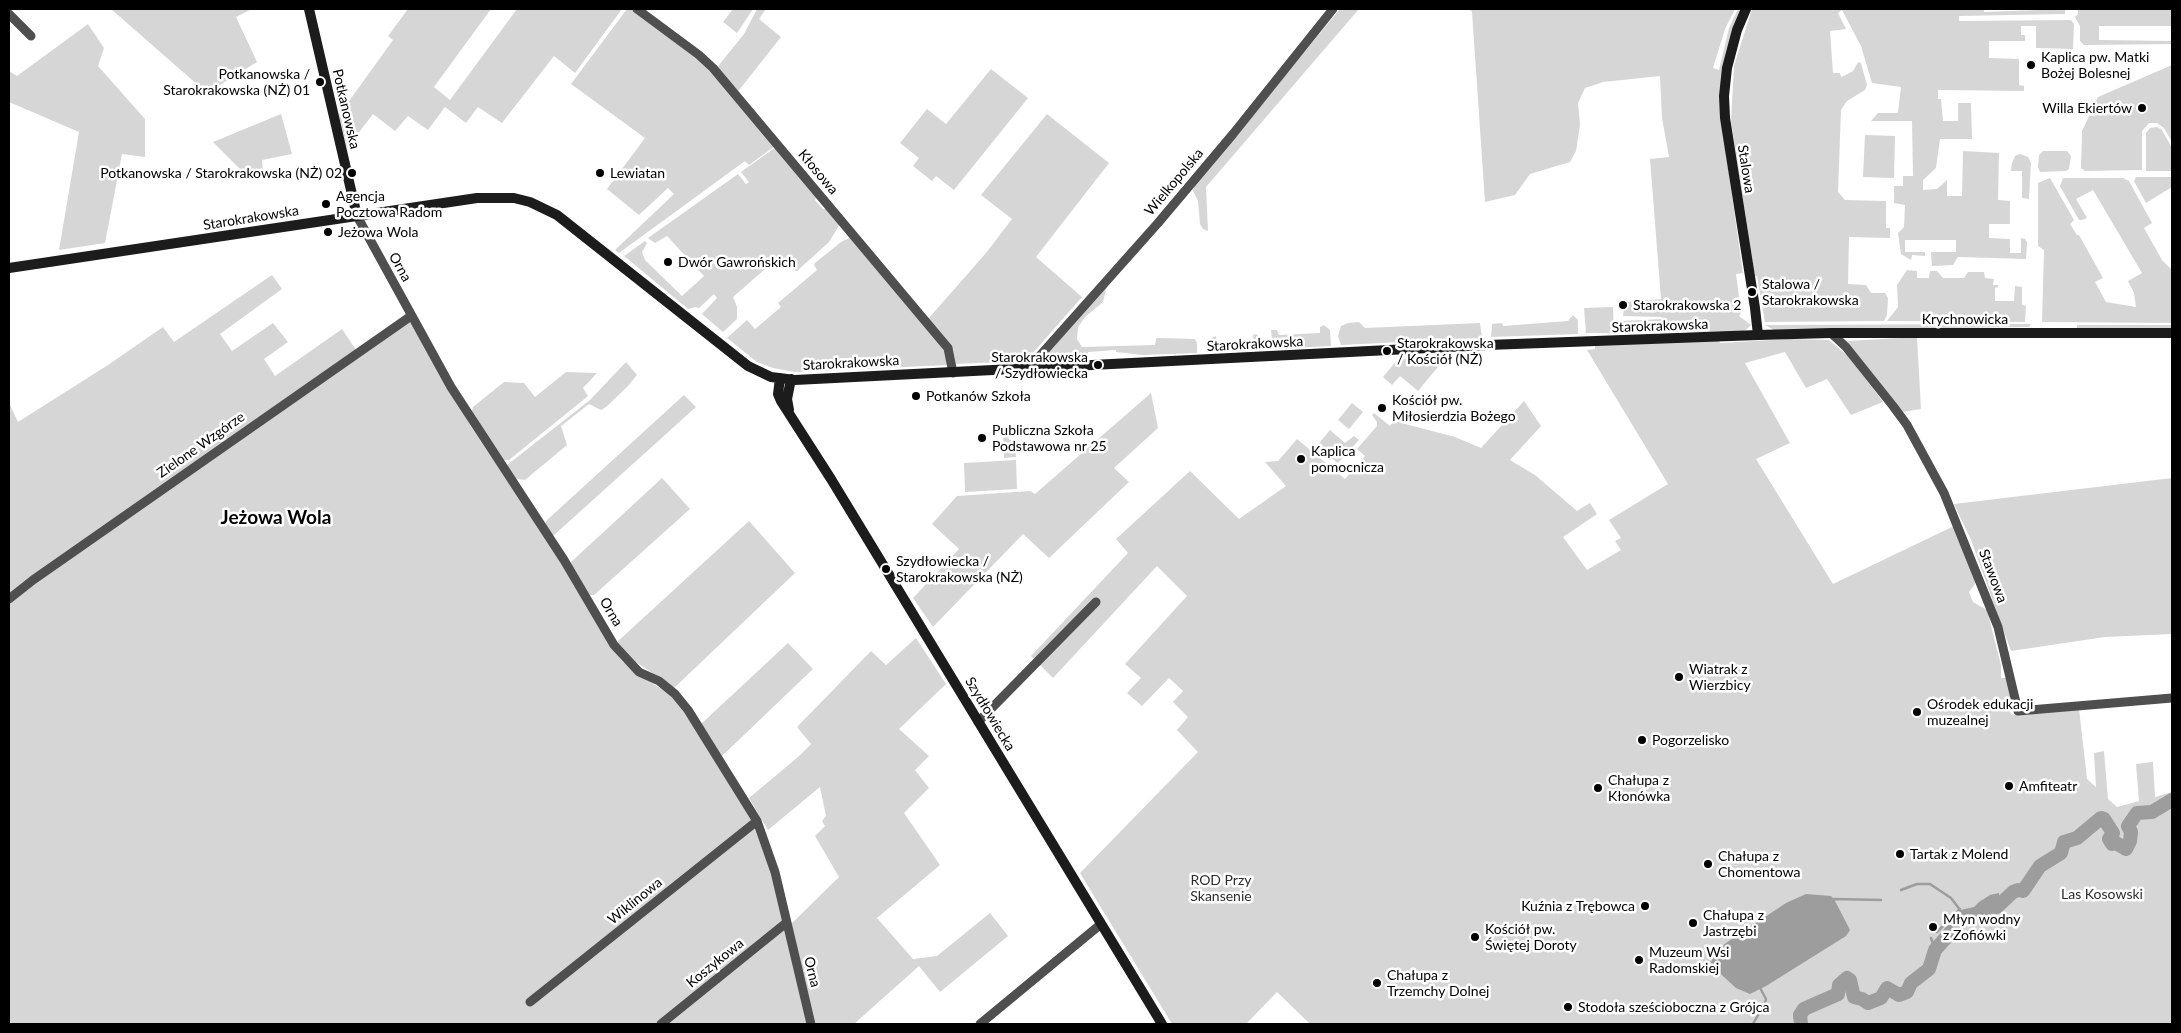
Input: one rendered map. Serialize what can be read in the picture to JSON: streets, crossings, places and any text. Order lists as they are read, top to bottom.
{
  "streets": {
    "street": [
      "Potkanowska",
      "Stalowa",
      "Kłosowa",
      "Wielkopolska",
      "Starokrakowska",
      "Orna",
      "Krychnowicka",
      "Zielone Wzgórze",
      "Stawowa",
      "Szydłowiecka",
      "Wiklinowa",
      "Koszykowa"
    ]
  },
  "crossings": [
    ["Potkanowska", "Starokrakowska"],
    ["Potkanowska", "Orna"],
    ["Stalowa", "Starokrakowska"],
    ["Stalowa", "Krychnowicka"],
    ["Kłosowa", "Starokrakowska"],
    ["Wielkopolska", "Starokrakowska"],
    ["Starokrakowska", "Orna"],
    ["Starokrakowska", "Krychnowicka"],
    ["Starokrakowska", "Szydłowiecka"],
    ["Orna", "Zielone Wzgórze"],
    ["Orna", "Wiklinowa"],
    ["Orna", "Koszykowa"],
    ["Krychnowicka", "Stawowa"]
  ],
  "districts": ["Jeżowa Wola"],
  "parks": ["ROD Przy Skansenie", "Las Kosowski"],
  "places": [
    "Kaplica pw. Matki Bożej Bolesnej",
    "Potkanowska / Starokrakowska (NŻ) 01",
    "Willa Ekiertów",
    "Potkanowska / Starokrakowska (NŻ) 02",
    "Lewiatan",
    "Agencja Pocztowa Radom",
    "Jeżowa Wola",
    "Dwór Gawrońskich",
    "Stalowa / Starokrakowska",
    "Starokrakowska 2",
    "Starokrakowska / Kościół (NŻ)",
    "Starokrakowska / Szydłowiecka",
    "Potkanów Szkoła",
    "Kościół pw. Miłosierdzia Bożego",
    "Publiczna Szkoła Podstawowa nr 25",
    "Kaplica pomocnicza",
    "Szydłowiecka / Starokrakowska (NŻ)",
    "Wiatrak z Wierzbicy",
    "Ośrodek edukacji muzealnej",
    "Pogorzelisko",
    "Amfiteatr",
    "Chałupa z Kłonówka",
    "Tartak z Molend",
    "Chałupa z Chomentowa",
    "Kuźnia z Trębowca",
    "Chałupa z Jastrzębi",
    "Młyn wodny z Zofiówki",
    "Kościół pw. Świętej Doroty",
    "Muzeum Wsi Radomskiej",
    "Chałupa z Trzemchy Dolnej",
    "Stodoła sześcioboczna z Grójca"
  ]
}
